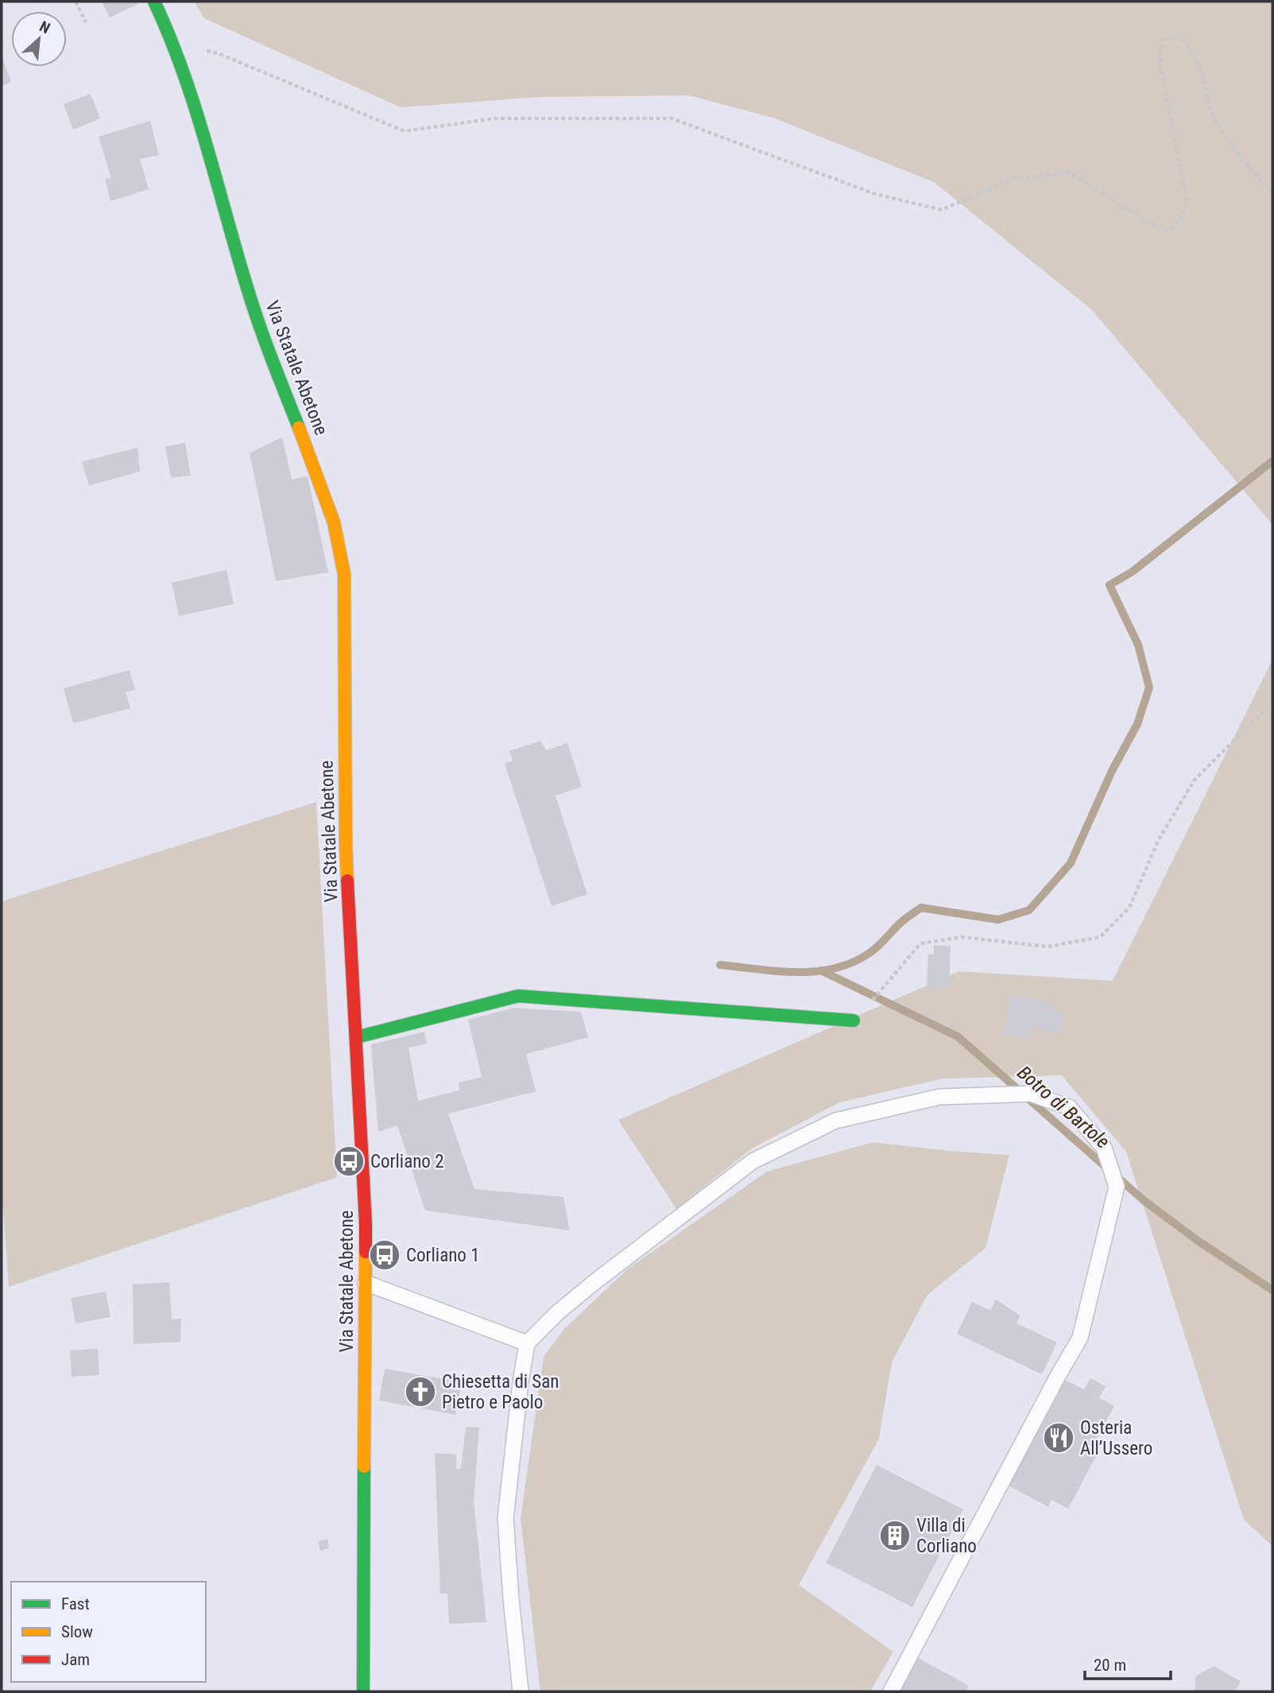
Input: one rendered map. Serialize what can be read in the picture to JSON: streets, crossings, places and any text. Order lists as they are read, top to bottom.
{
  "streets": {
    "main road": ["Via Statale Abetone"]
  },
  "water": ["Botro di Bartole"],
  "places": {
    "bus stop": ["Corliano 2", "Corliano 1"],
    "church": ["Chiesetta di San Pietro e Paolo"],
    "restaurant": ["Osteria All’Ussero"],
    "building": ["Villa di Corliano"]
  },
  "legend": ["Fast", "Slow", "Jam"],
  "scale_bar": "20 m",
  "north": "top right"
}
